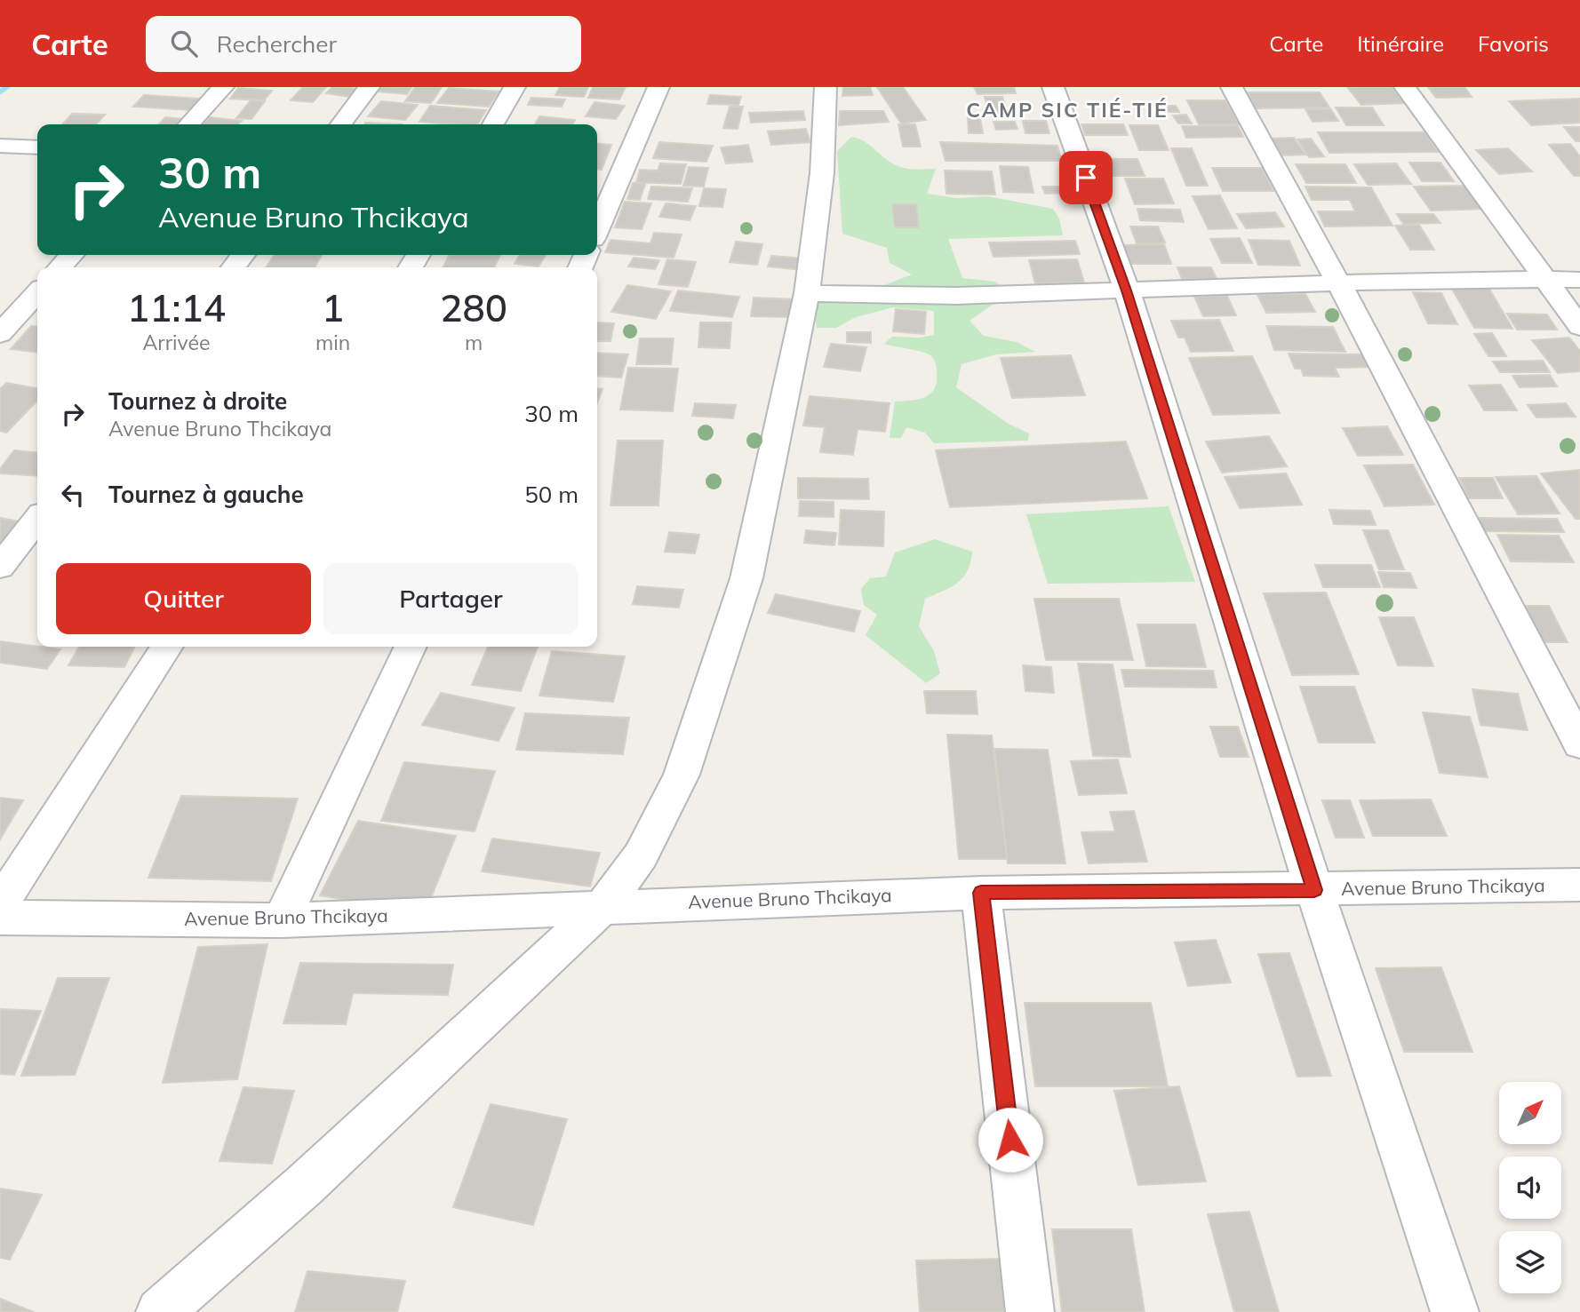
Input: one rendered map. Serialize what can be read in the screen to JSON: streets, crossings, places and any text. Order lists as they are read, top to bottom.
{
  "streets": {
    "street": ["Avenue Bruno Thcikaya"]
  },
  "districts": ["CAMP SIC TIÉ-TIÉ"],
  "north": "top right",
  "page": {
    "header": "Carte",
    "search": "Rechercher",
    "nav": ["Carte", "Itinéraire", "Favoris"],
    "turn": ["30 m", "Avenue Bruno Thcikaya"],
    "eta": [
      "11:14",
      "Arrivée",
      "1",
      "min",
      "280",
      "m"
    ],
    "list": [
      {
        "name": "Tournez à droite",
        "note": "Avenue Bruno Thcikaya",
        "value": "30 m"
      },
      {
        "name": "Tournez à gauche",
        "value": "50 m"
      }
    ],
    "buttons": ["Quitter", "Partager"]
  }
}
